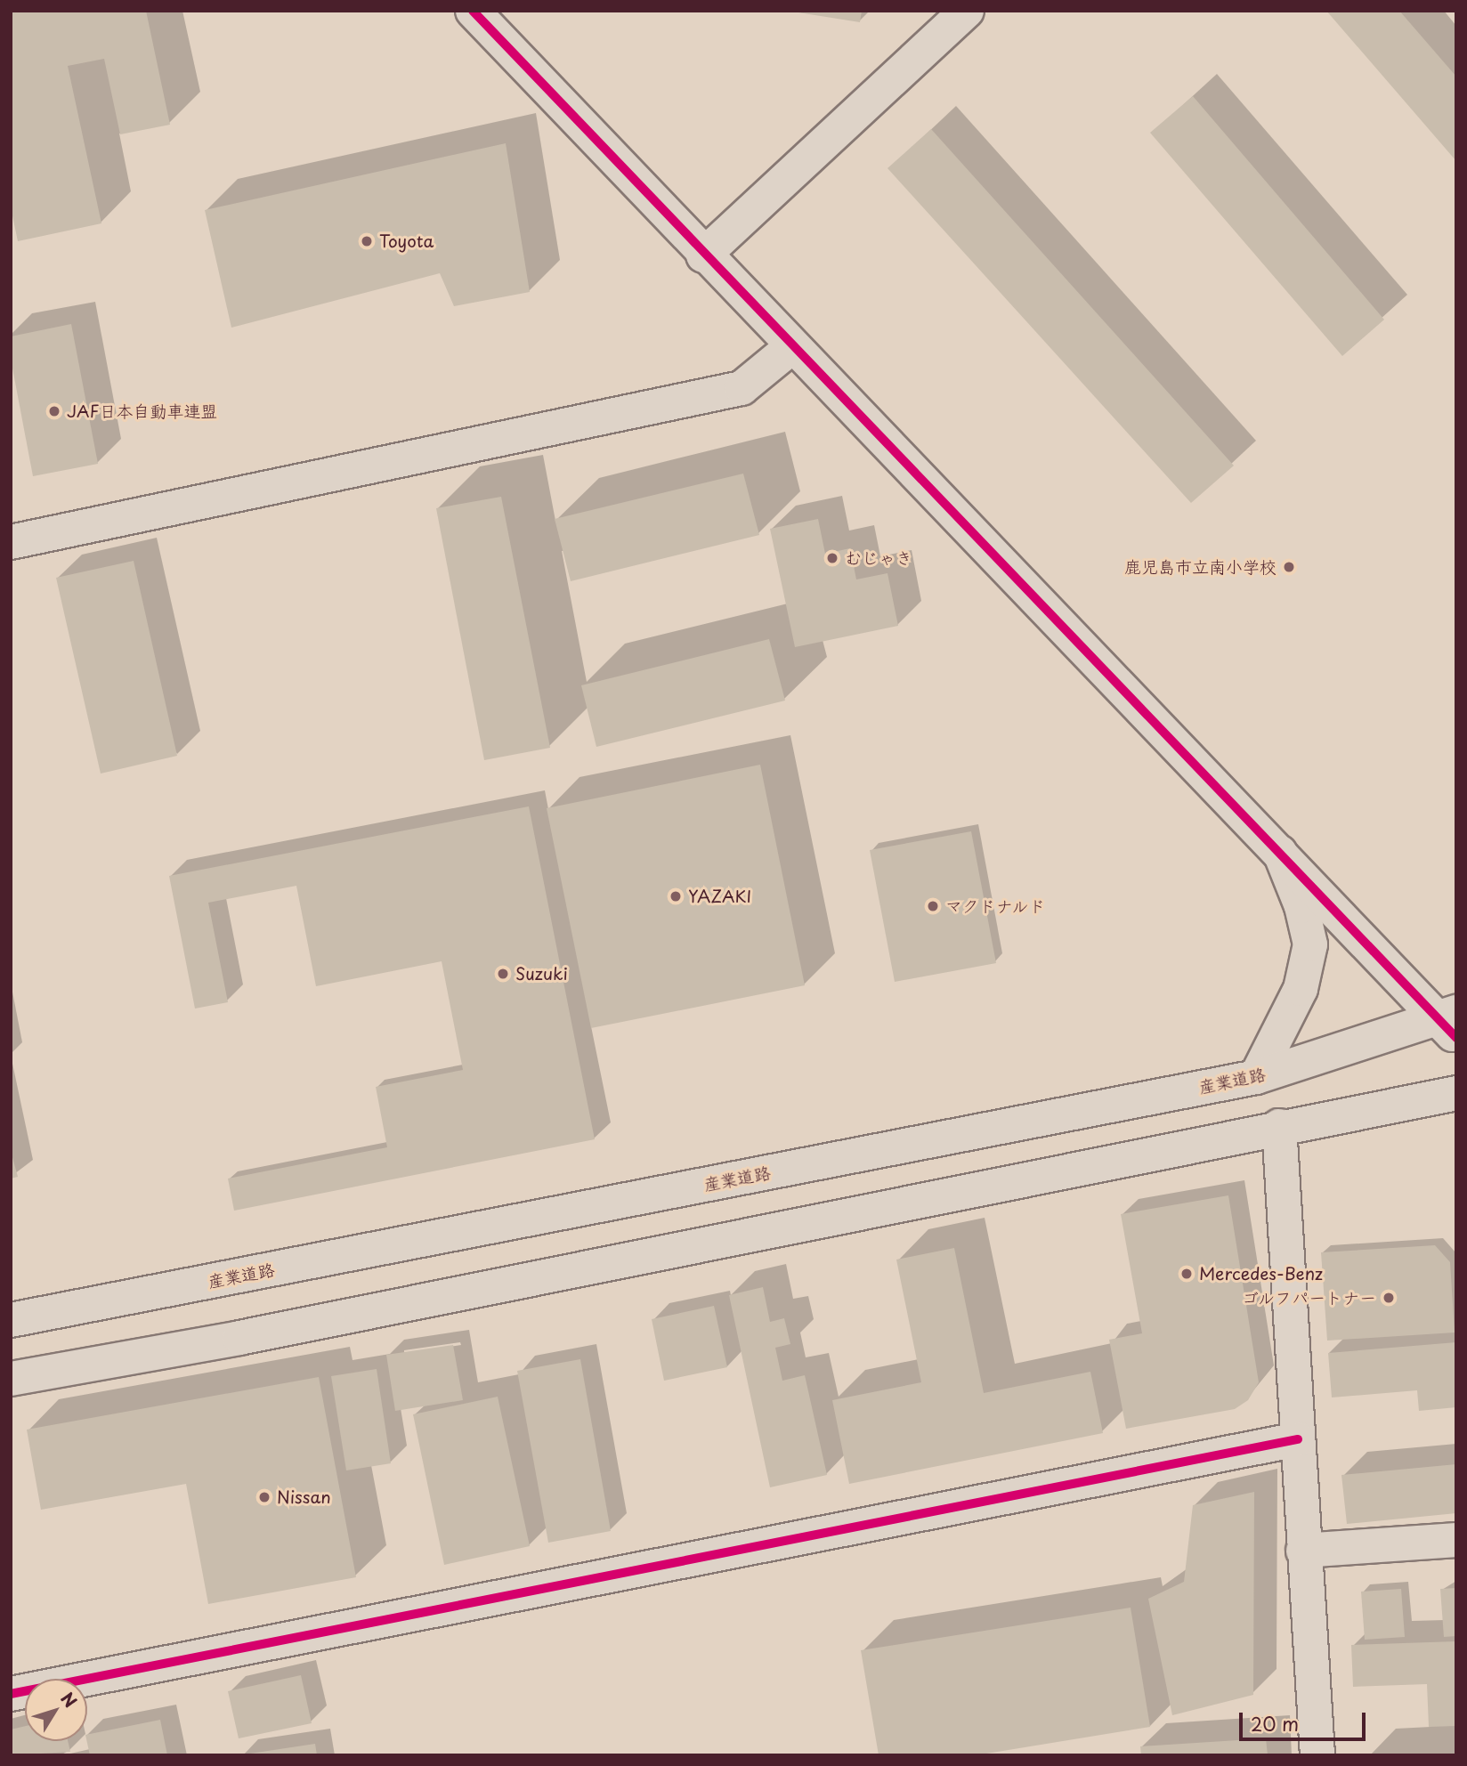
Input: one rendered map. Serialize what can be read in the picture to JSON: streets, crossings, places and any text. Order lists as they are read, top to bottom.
{
  "streets": {
    "street": ["産業道路"]
  },
  "places": [
    "Toyota",
    "JAF日本自動車連盟",
    "むじゃき",
    "鹿児島市立南小学校",
    "YAZAKI",
    "マクドナルド",
    "Suzuki",
    "Mercedes-Benz",
    "ゴルフパートナー",
    "Nissan"
  ],
  "scale_bar": "20 m",
  "north": "top right"
}
